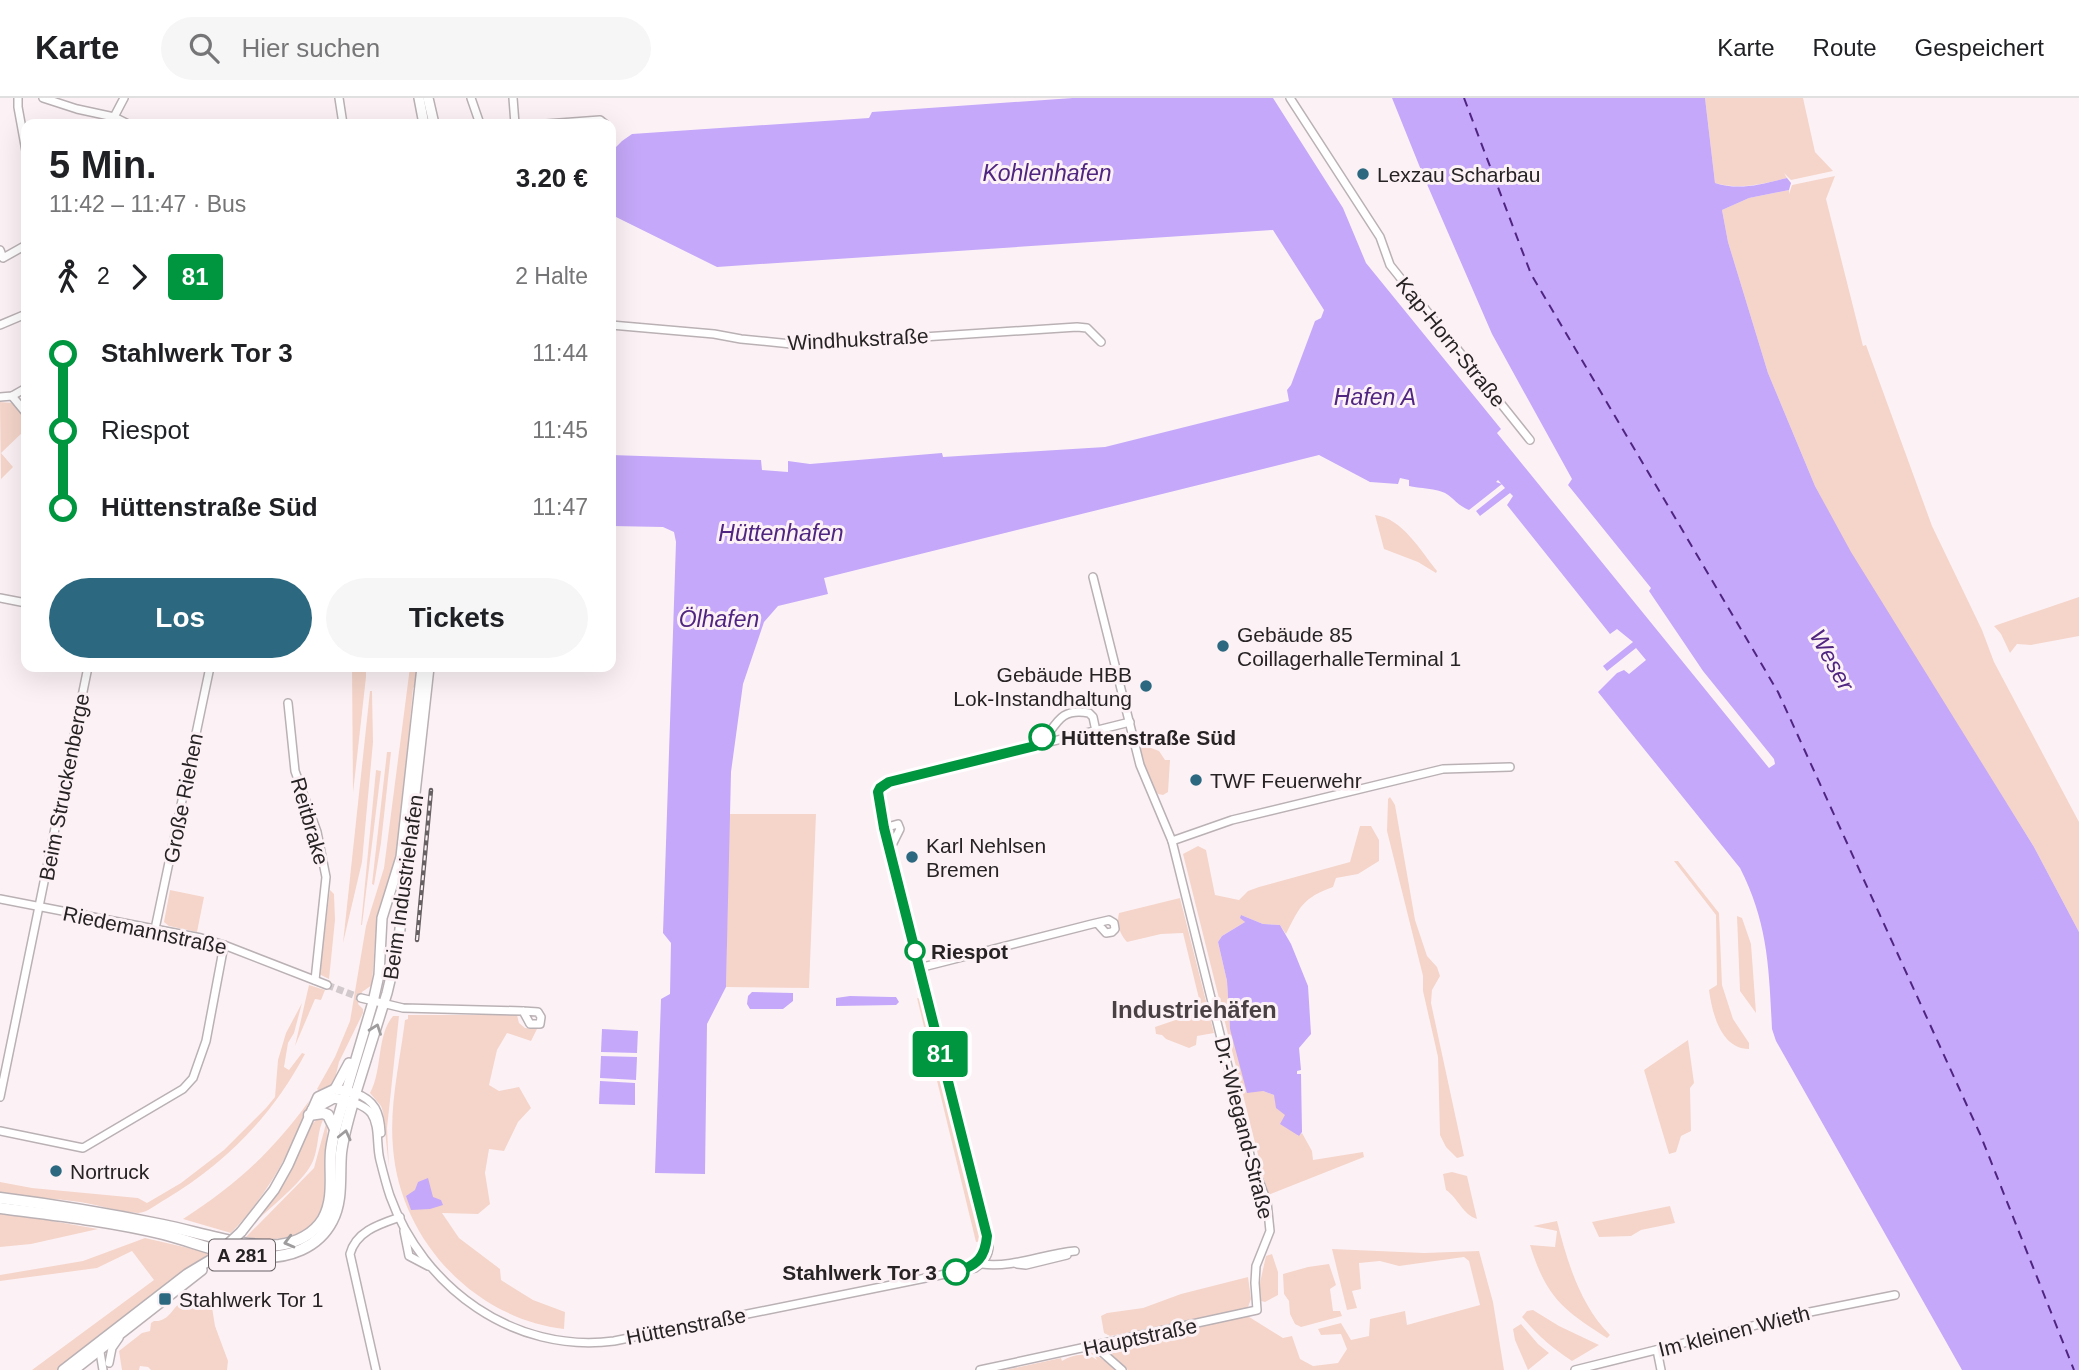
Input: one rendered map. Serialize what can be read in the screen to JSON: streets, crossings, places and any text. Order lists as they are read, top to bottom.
{
  "streets": {
    "highway": ["A 281"],
    "main road": ["Beim Industriehafen"],
    "street": [
      "Windhukstraße",
      "Kap-Horn-Straße",
      "Beim Struckenberge",
      "Große Riehen",
      "Reitbrake",
      "Riedemannstraße",
      "Dr.-Wiegand-Straße",
      "Hüttenstraße",
      "Im kleinen Wieth",
      "Hauptstraße"
    ]
  },
  "crossings": [
    ["Beim Struckenberge", "Riedemannstraße"],
    ["Große Riehen", "Riedemannstraße"],
    ["Reitbrake", "Riedemannstraße"],
    ["Beim Industriehafen", "A 281"],
    ["Beim Industriehafen", "Hüttenstraße"],
    ["Dr.-Wiegand-Straße", "Hauptstraße"],
    ["A 281", "Hüttenstraße"]
  ],
  "districts": ["Industriehäfen"],
  "water": [
    "Kohlenhafen",
    "Hafen A",
    "Hüttenhafen",
    "Ölhafen",
    "Weser"
  ],
  "places": {
    "other": [
      "Lexzau Scharbau",
      "Gebäude 85 CoillagerhalleTerminal 1",
      "Gebäude HBB Lok-Instandhaltung",
      "Hüttenstraße Süd",
      "TWF Feuerwehr",
      "Karl Nehlsen Bremen",
      "Riespot",
      "Nortruck",
      "Stahlwerk Tor 3"
    ],
    "transit": ["Stahlwerk Tor 1"]
  },
  "lines": ["bus line 81"],
  "page": {
    "header": "Karte",
    "search": "Hier suchen",
    "nav": ["Karte", "Route", "Gespeichert"],
    "on_map": "81",
    "heading": ["5 Min.", "11:42 – 11:47 · Bus", "3.20 €"],
    "legs": ["2", "81", "2 Halte"],
    "list": [
      {
        "name": "Stahlwerk Tor 3",
        "value": "11:44"
      },
      {
        "name": "Riespot",
        "value": "11:45"
      },
      {
        "name": "Hüttenstraße Süd",
        "value": "11:47"
      }
    ],
    "buttons": ["Los", "Tickets"]
  }
}
